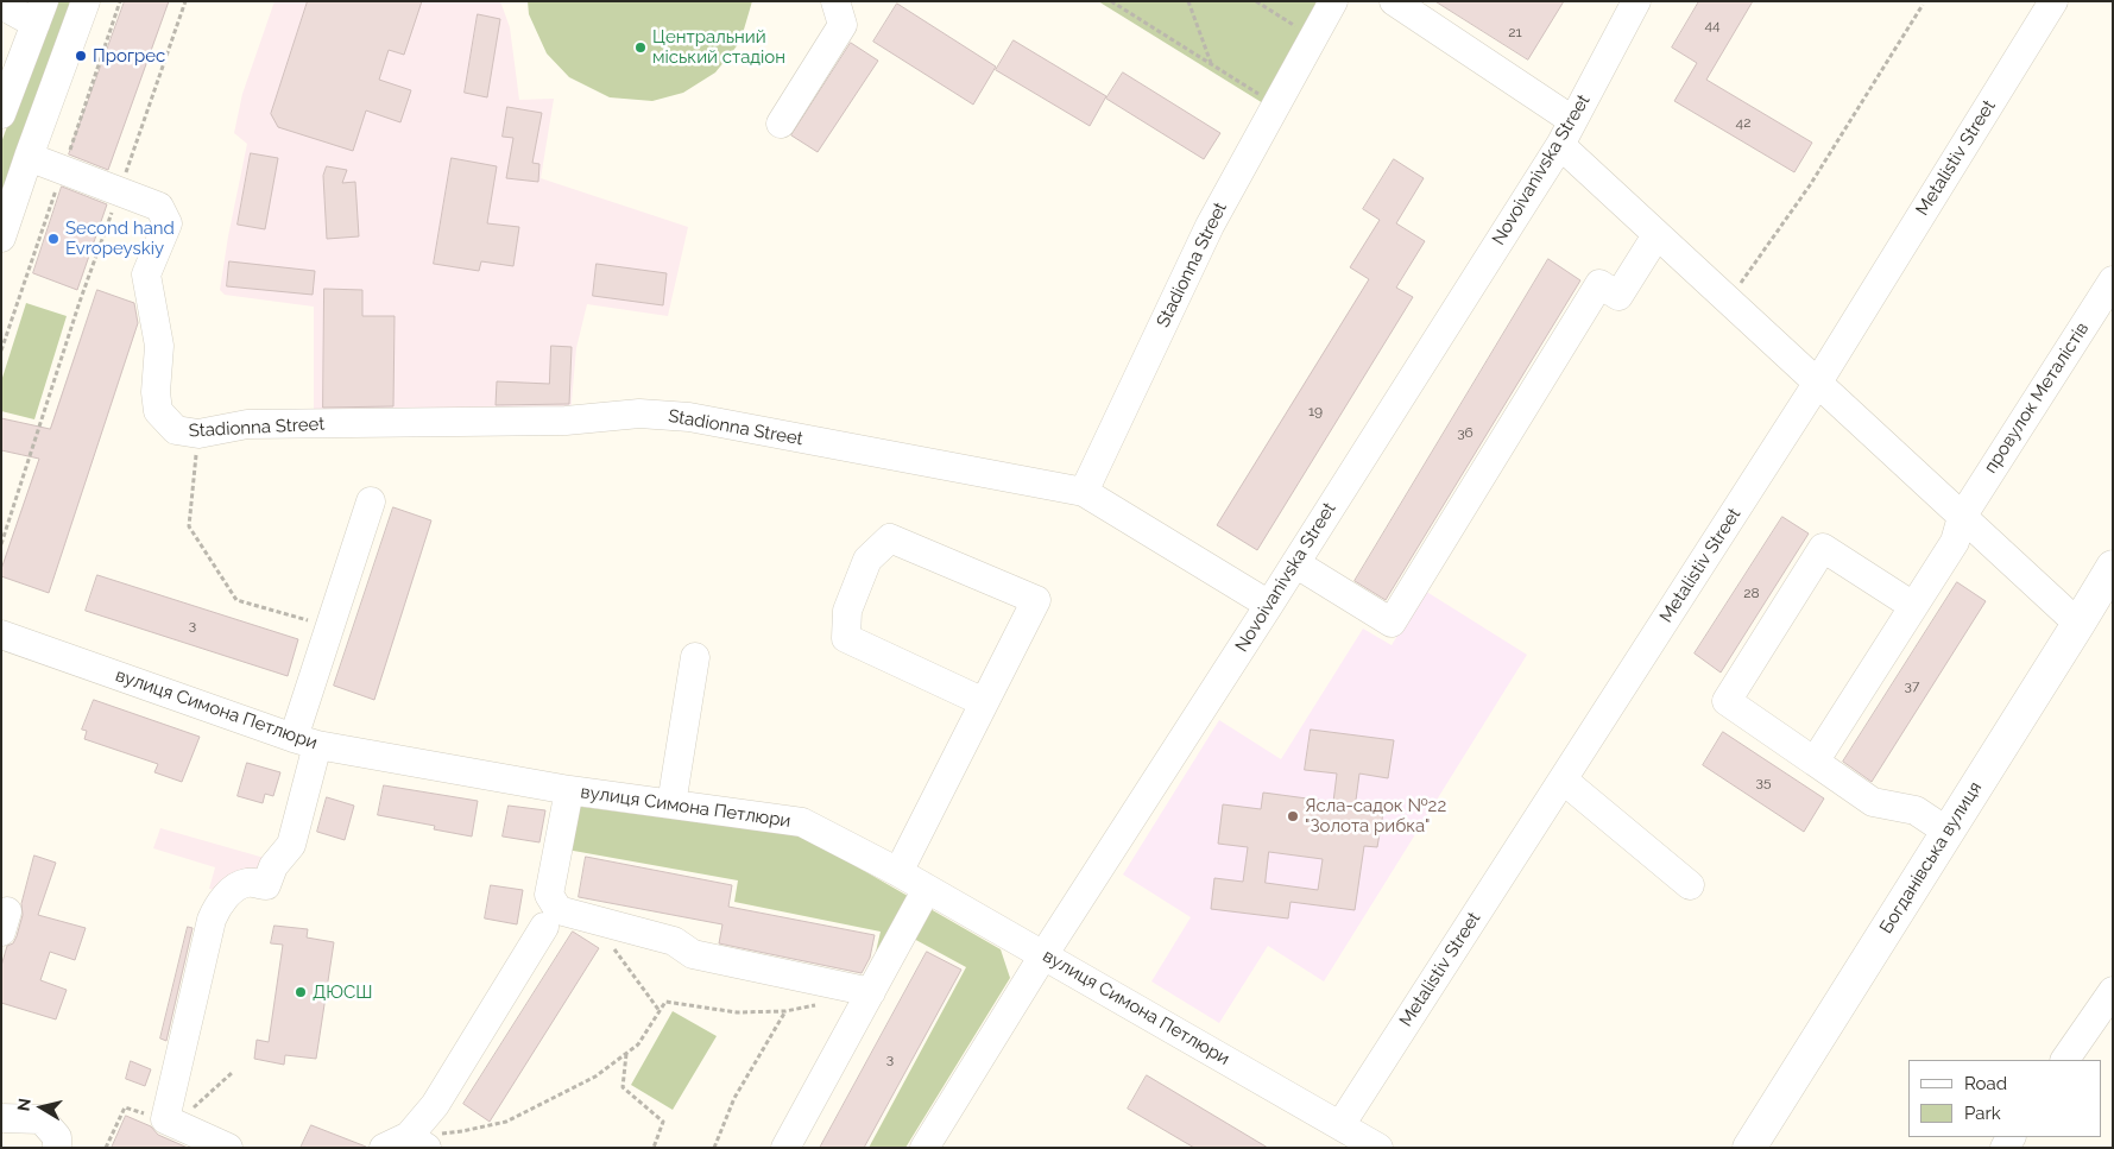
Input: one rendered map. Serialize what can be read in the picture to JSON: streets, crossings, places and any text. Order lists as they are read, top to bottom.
{
  "streets": {
    "main road": ["Богданівська вулиця"],
    "street": [
      "Metalistiv Street",
      "Novoivanivska Street",
      "Stadionna Street",
      "провулок Металістів",
      "вулиця Симона Петлюри"
    ]
  },
  "crossings": [
    ["Metalistiv Street", "вулиця Симона Петлюри"],
    ["Novoivanivska Street", "вулиця Симона Петлюри"]
  ],
  "places": [
    "Центральний міський стадіон",
    "Прогрес",
    "Second hand Evropeyskiy",
    "Ясла-садок №22 \"Золота рибка\"",
    "ДЮСШ"
  ],
  "house_numbers": [
    "44",
    "21",
    "42",
    "19",
    "36",
    "28",
    "3",
    "37",
    "35",
    "3"
  ],
  "legend": ["Road", "Park"],
  "north": "left"
}
